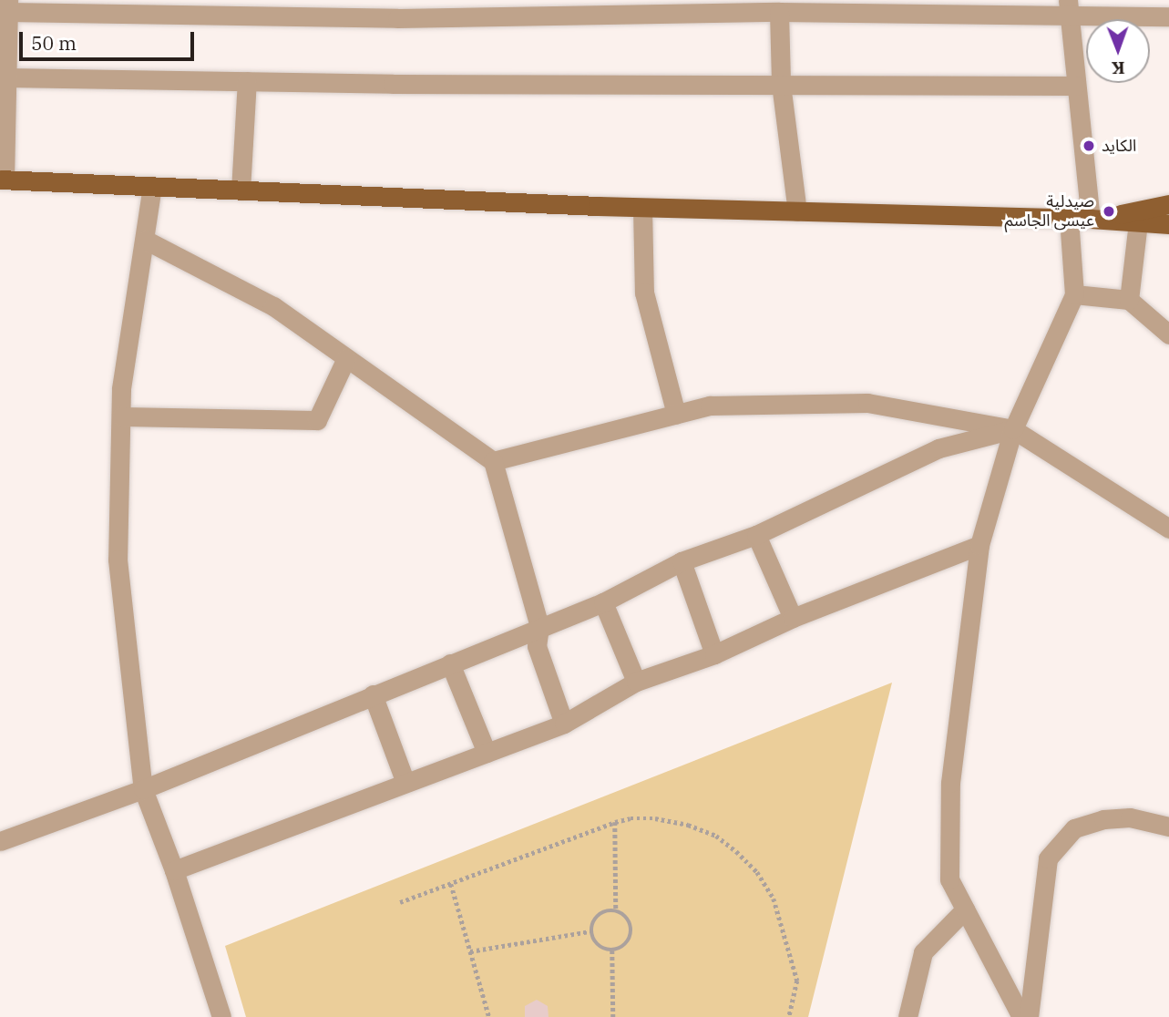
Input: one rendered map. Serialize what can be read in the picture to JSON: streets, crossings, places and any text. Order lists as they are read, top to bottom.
{
  "places": ["الكايد", "صيدلية عيسى الجاسم"],
  "scale_bar": "50 m",
  "north": "bottom"
}
